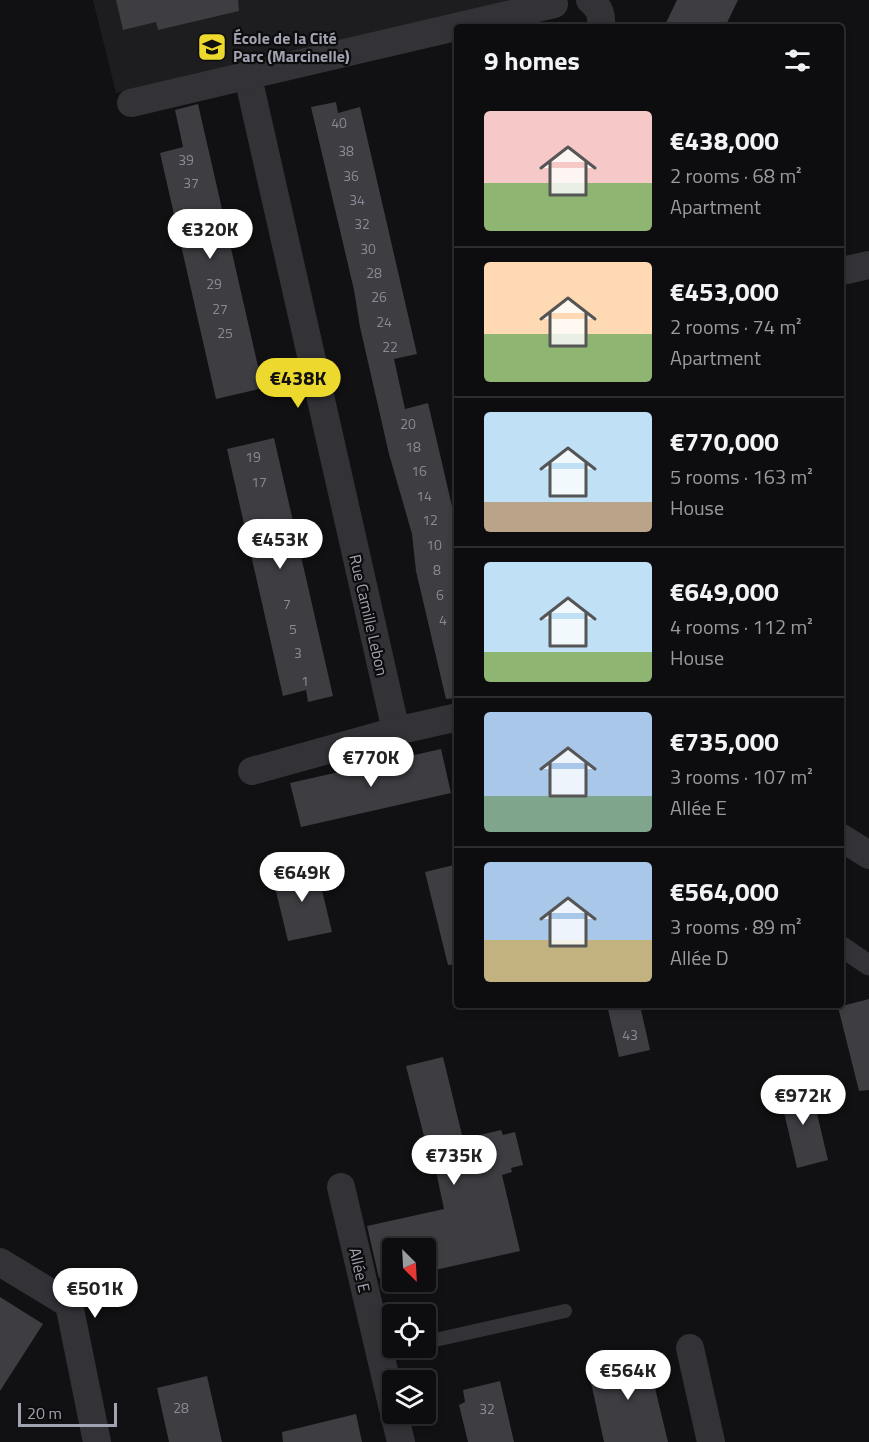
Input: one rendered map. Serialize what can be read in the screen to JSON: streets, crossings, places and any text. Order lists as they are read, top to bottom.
{
  "streets": {
    "street": ["Rue Camille Lebon", "Allée E"]
  },
  "places": {
    "school or university": ["École de la Cité Parc (Marcinelle)"]
  },
  "house_numbers": [
    "40",
    "38",
    "39",
    "36",
    "37",
    "34",
    "32",
    "30",
    "28",
    "29",
    "26",
    "27",
    "24",
    "25",
    "22",
    "20",
    "18",
    "19",
    "16",
    "17",
    "14",
    "12",
    "10",
    "8",
    "6",
    "7",
    "4",
    "5",
    "3",
    "1",
    "43",
    "28",
    "32"
  ],
  "scale_bar": "20 m",
  "north": "bottom right",
  "page": {
    "heading": "9 homes",
    "list": [
      {
        "name": "€438,000",
        "note": "2 rooms · 68 m² · Apartment"
      },
      {
        "name": "€453,000",
        "note": "2 rooms · 74 m² · Apartment"
      },
      {
        "name": "€770,000",
        "note": "5 rooms · 163 m² · House"
      },
      {
        "name": "€649,000",
        "note": "4 rooms · 112 m² · House"
      },
      {
        "name": "€735,000",
        "note": "3 rooms · 107 m² · Allée E"
      },
      {
        "name": "€564,000",
        "note": "3 rooms · 89 m² · Allée D"
      }
    ],
    "price": [
      "€320K",
      "€438K",
      "€453K",
      "€770K",
      "€649K",
      "€972K",
      "€735K",
      "€501K",
      "€564K"
    ],
    "scale": "20 m"
  }
}
